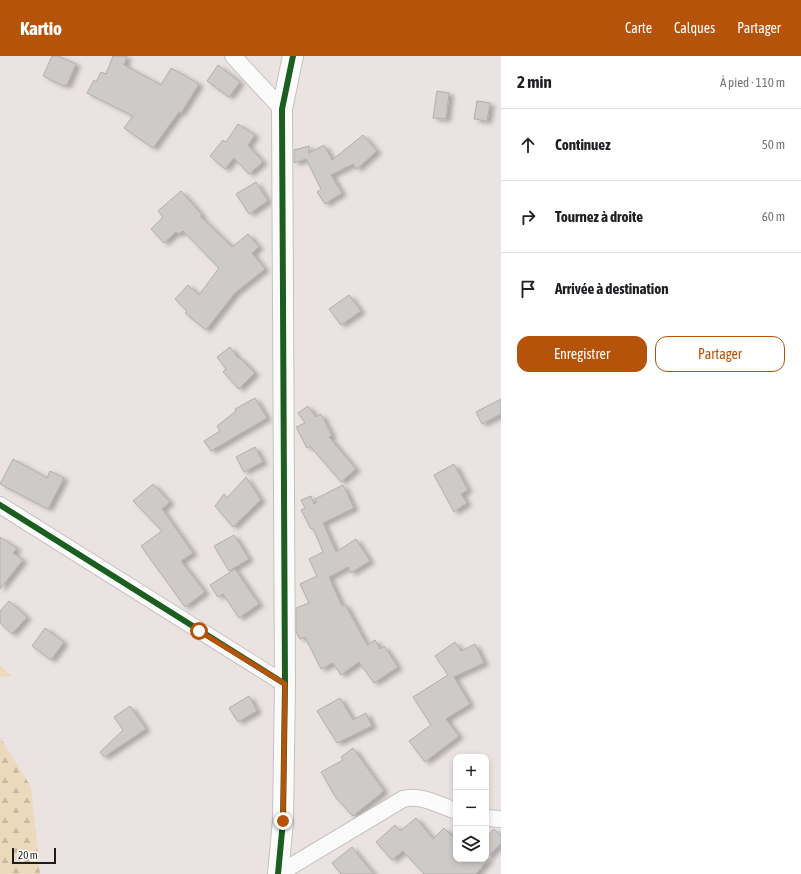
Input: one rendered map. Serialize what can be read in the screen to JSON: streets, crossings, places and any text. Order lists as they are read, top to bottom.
{
  "scale_bar": "20 m",
  "page": {
    "header": "Kartio",
    "nav": ["Carte", "Calques", "Partager"],
    "heading": ["2 min", "À pied · 110 m"],
    "list": [
      ["Continuez", "50 m"],
      ["Tournez à droite", "60 m"],
      "Arrivée à destination"
    ],
    "buttons": ["Enregistrer", "Partager"],
    "map_buttons": ["+", "−"],
    "scale": "20 m"
  }
}
